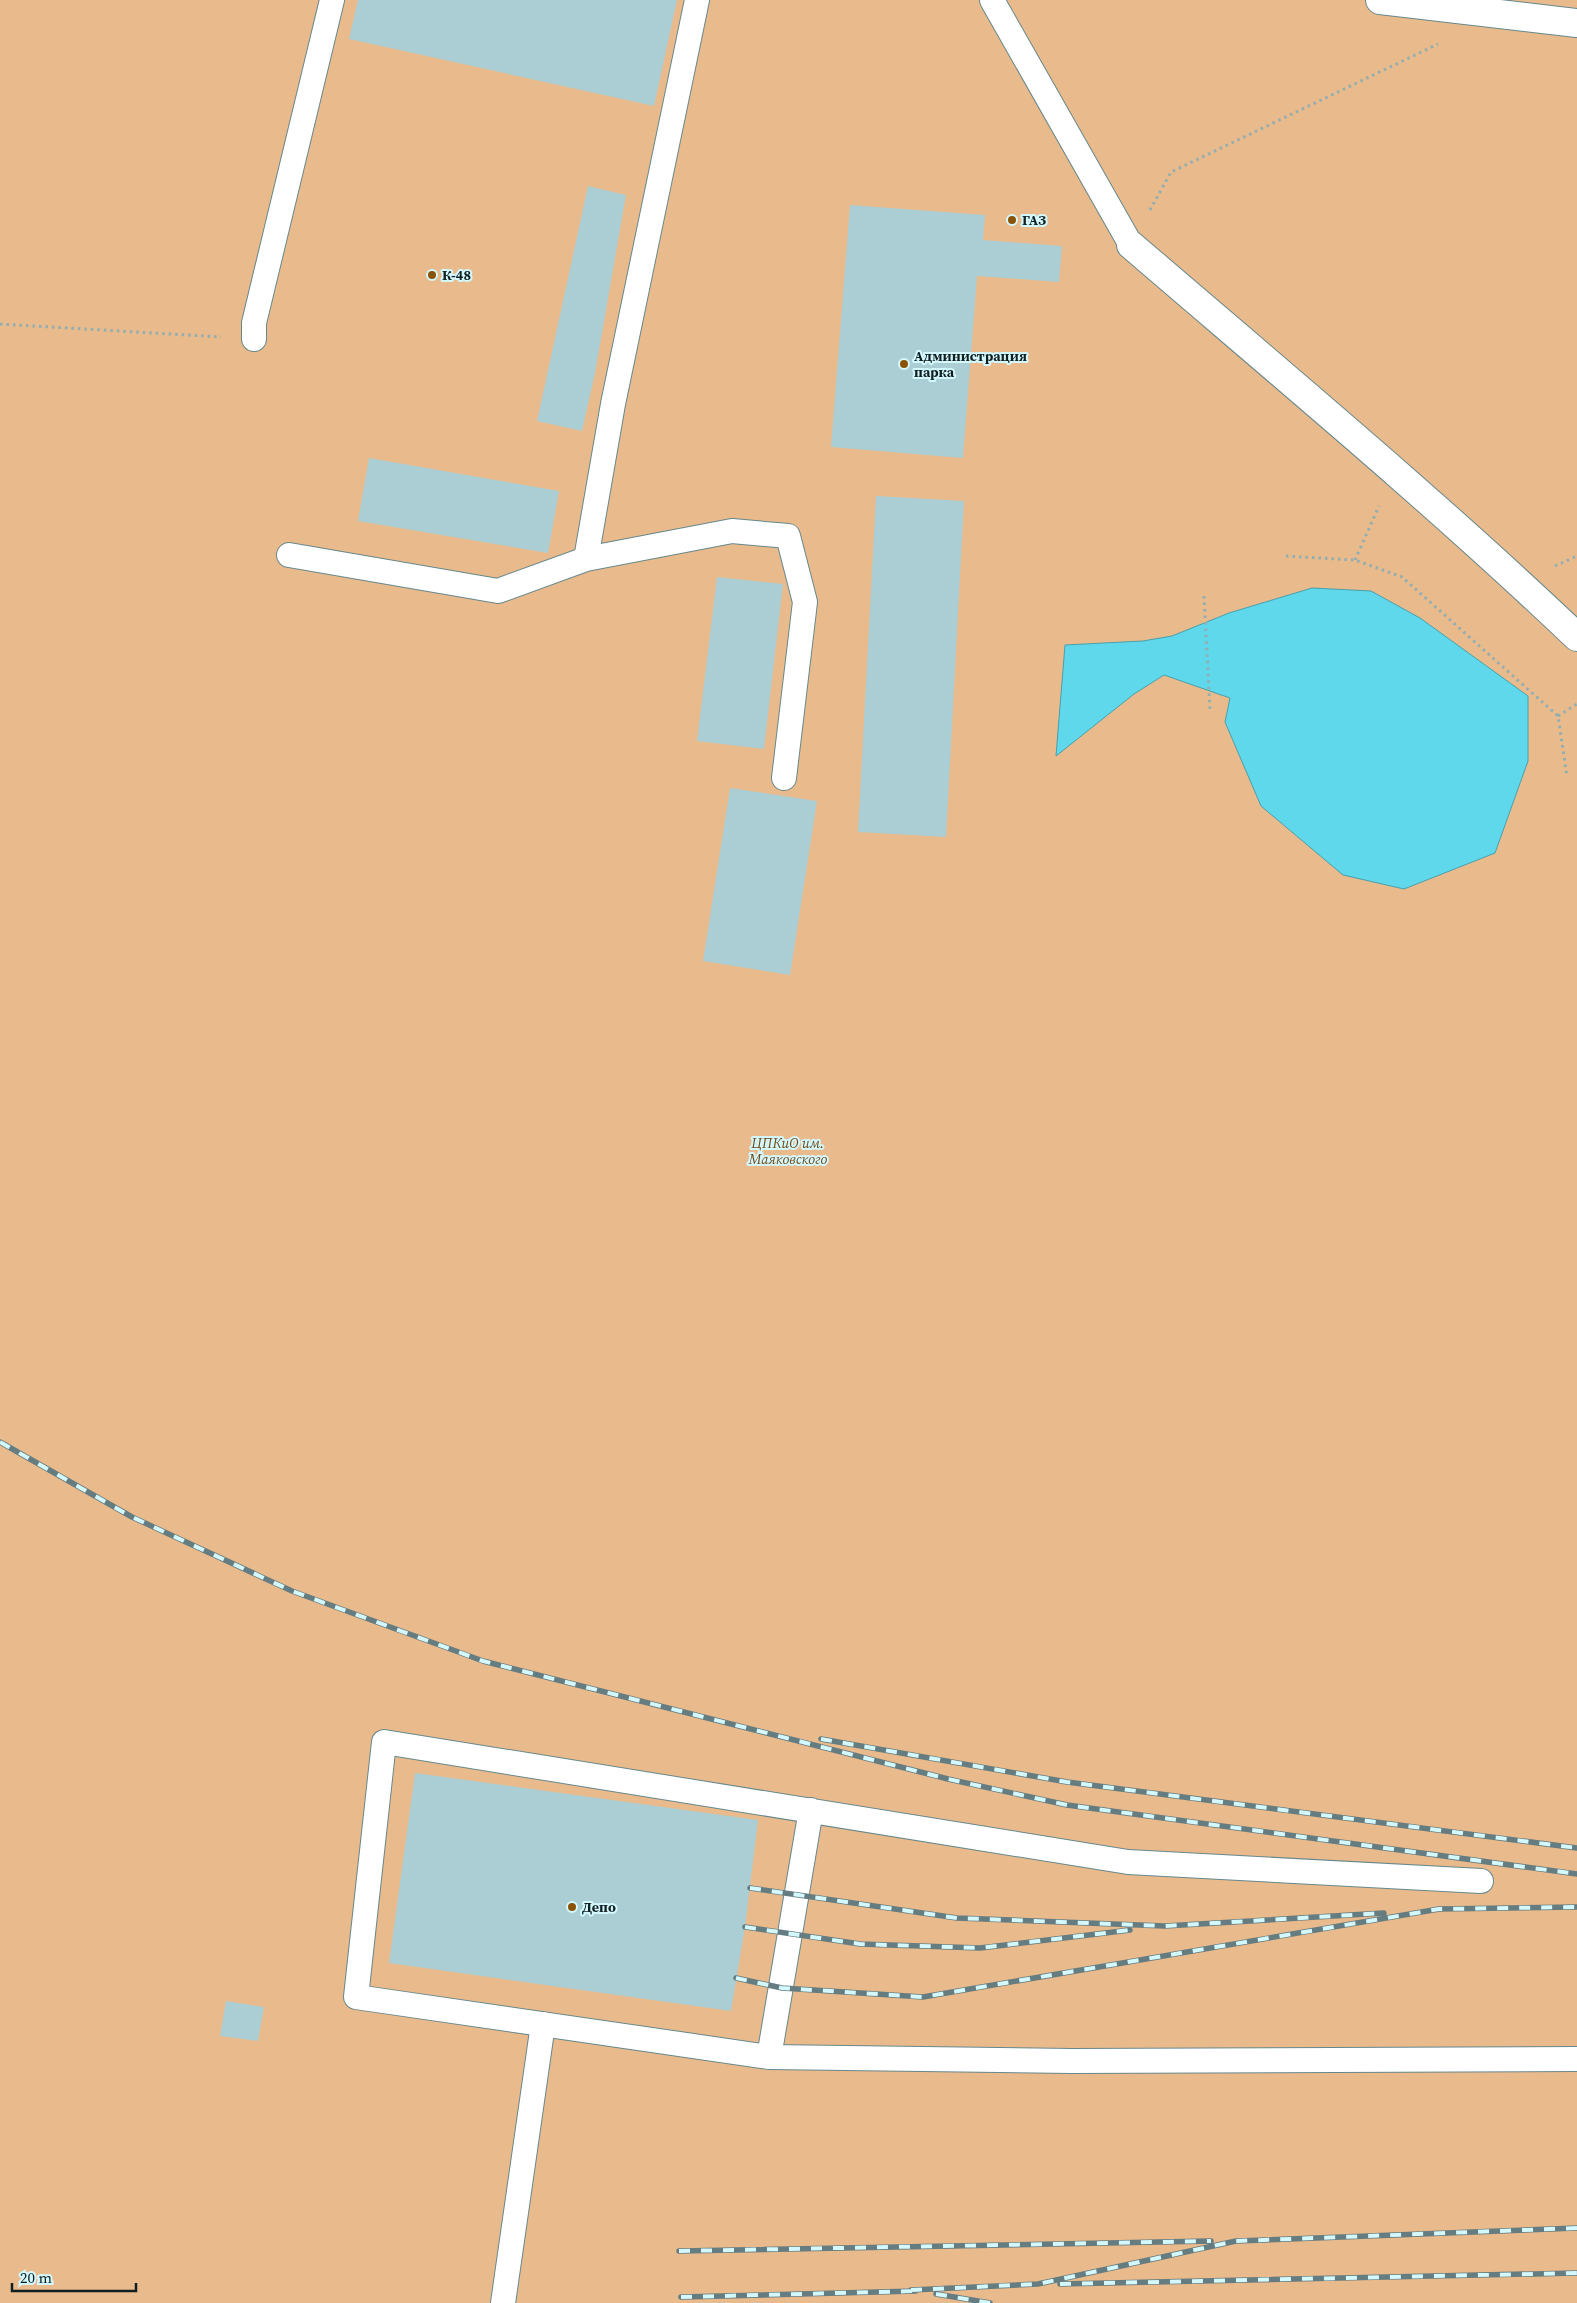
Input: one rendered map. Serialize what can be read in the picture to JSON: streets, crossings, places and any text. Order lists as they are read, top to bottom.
{
  "parks": ["ЦПКиО им. Маяковского"],
  "places": [
    "ГАЗ",
    "К-48",
    "Администрация парка",
    "Депо"
  ],
  "scale_bar": "20 m"
}
